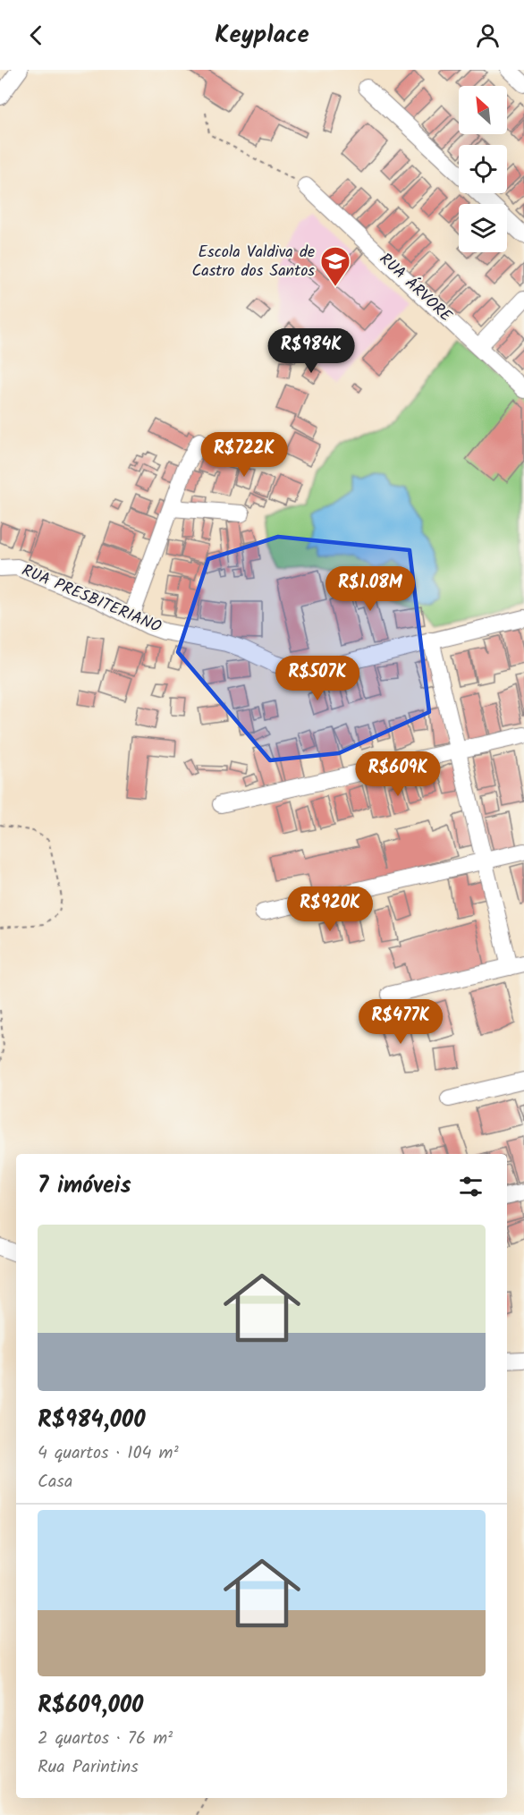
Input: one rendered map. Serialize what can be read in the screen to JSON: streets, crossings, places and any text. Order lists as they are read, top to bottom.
{
  "streets": {
    "street": ["RUA ÁRVORE", "RUA PRESBITERIANO"]
  },
  "places": {
    "school or university": ["Escola Valdiva de Castro dos Santos"]
  },
  "north": "top left",
  "page": {
    "header": "Keyplace",
    "price": [
      "R$984K",
      "R$722K",
      "R$1.08M",
      "R$507K",
      "R$609K",
      "R$920K",
      "R$477K"
    ],
    "heading": "7 imóveis",
    "list": [
      {
        "name": "R$984,000",
        "note": "4 quartos · 104 m² · Casa"
      },
      {
        "name": "R$609,000",
        "note": "2 quartos · 76 m² · Rua Parintins"
      }
    ]
  }
}
